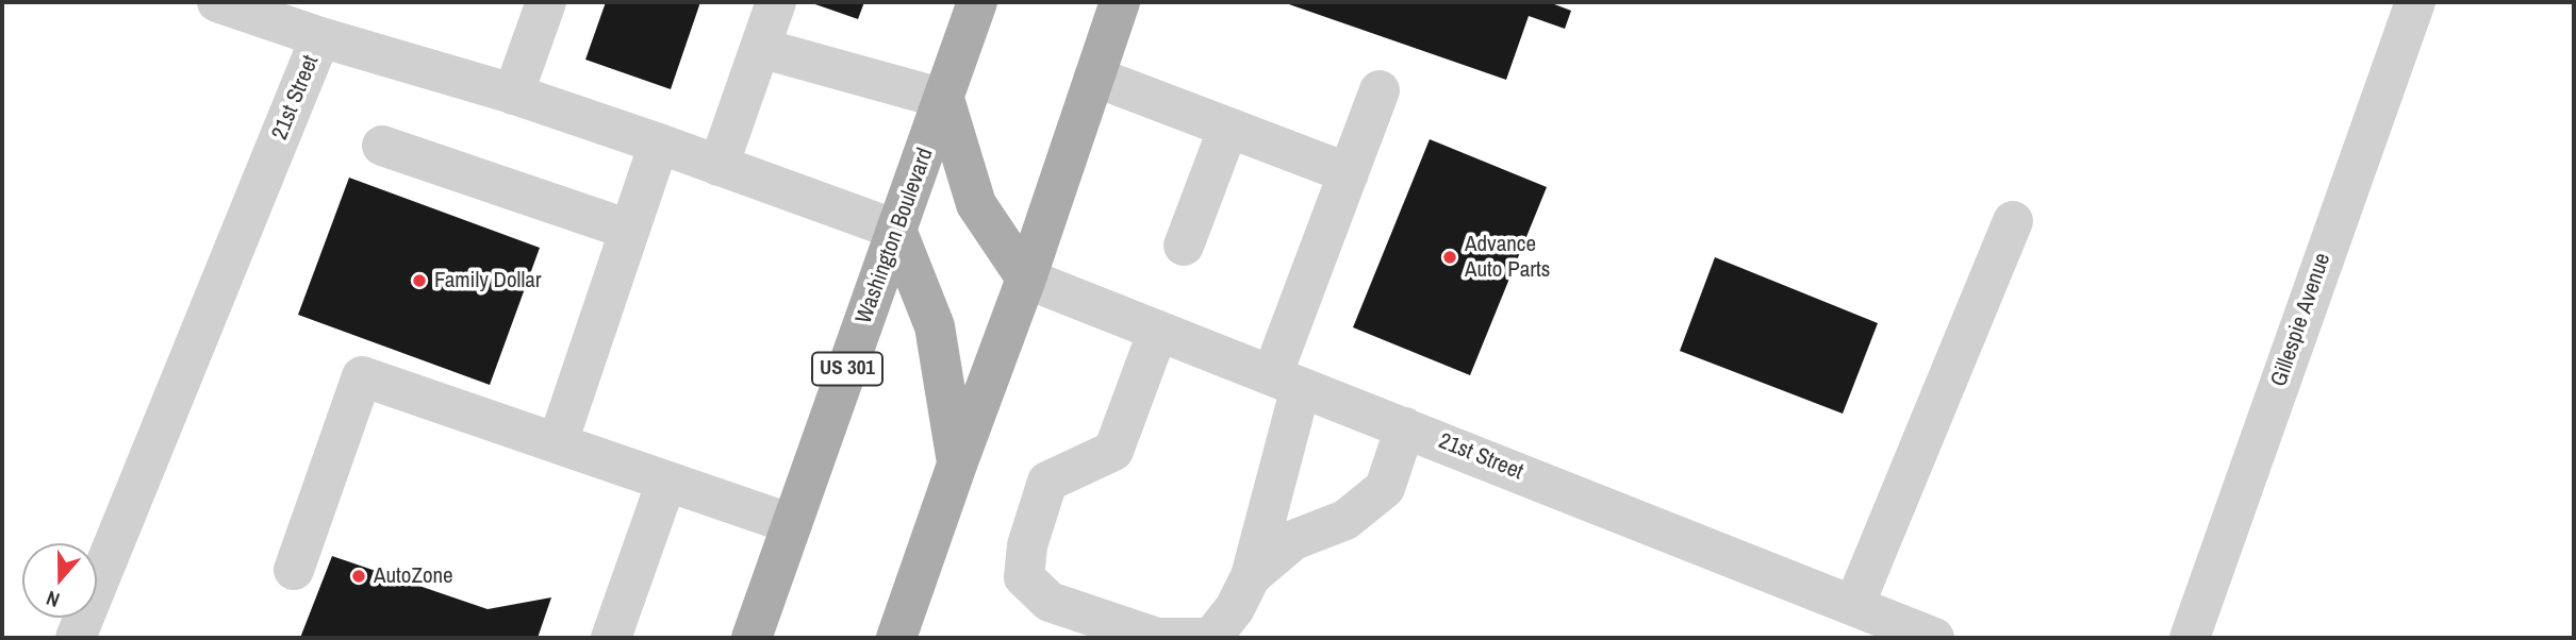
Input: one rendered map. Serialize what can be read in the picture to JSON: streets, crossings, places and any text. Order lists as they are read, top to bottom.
{
  "streets": {
    "main road": ["Washington Boulevard", "US 301"],
    "street": ["21st Street", "Gillespie Avenue"]
  },
  "crossings": [
    ["21st Street", "Washington Boulevard"]
  ],
  "places": ["Advance Auto Parts", "Family Dollar", "AutoZone"],
  "north": "bottom"
}
